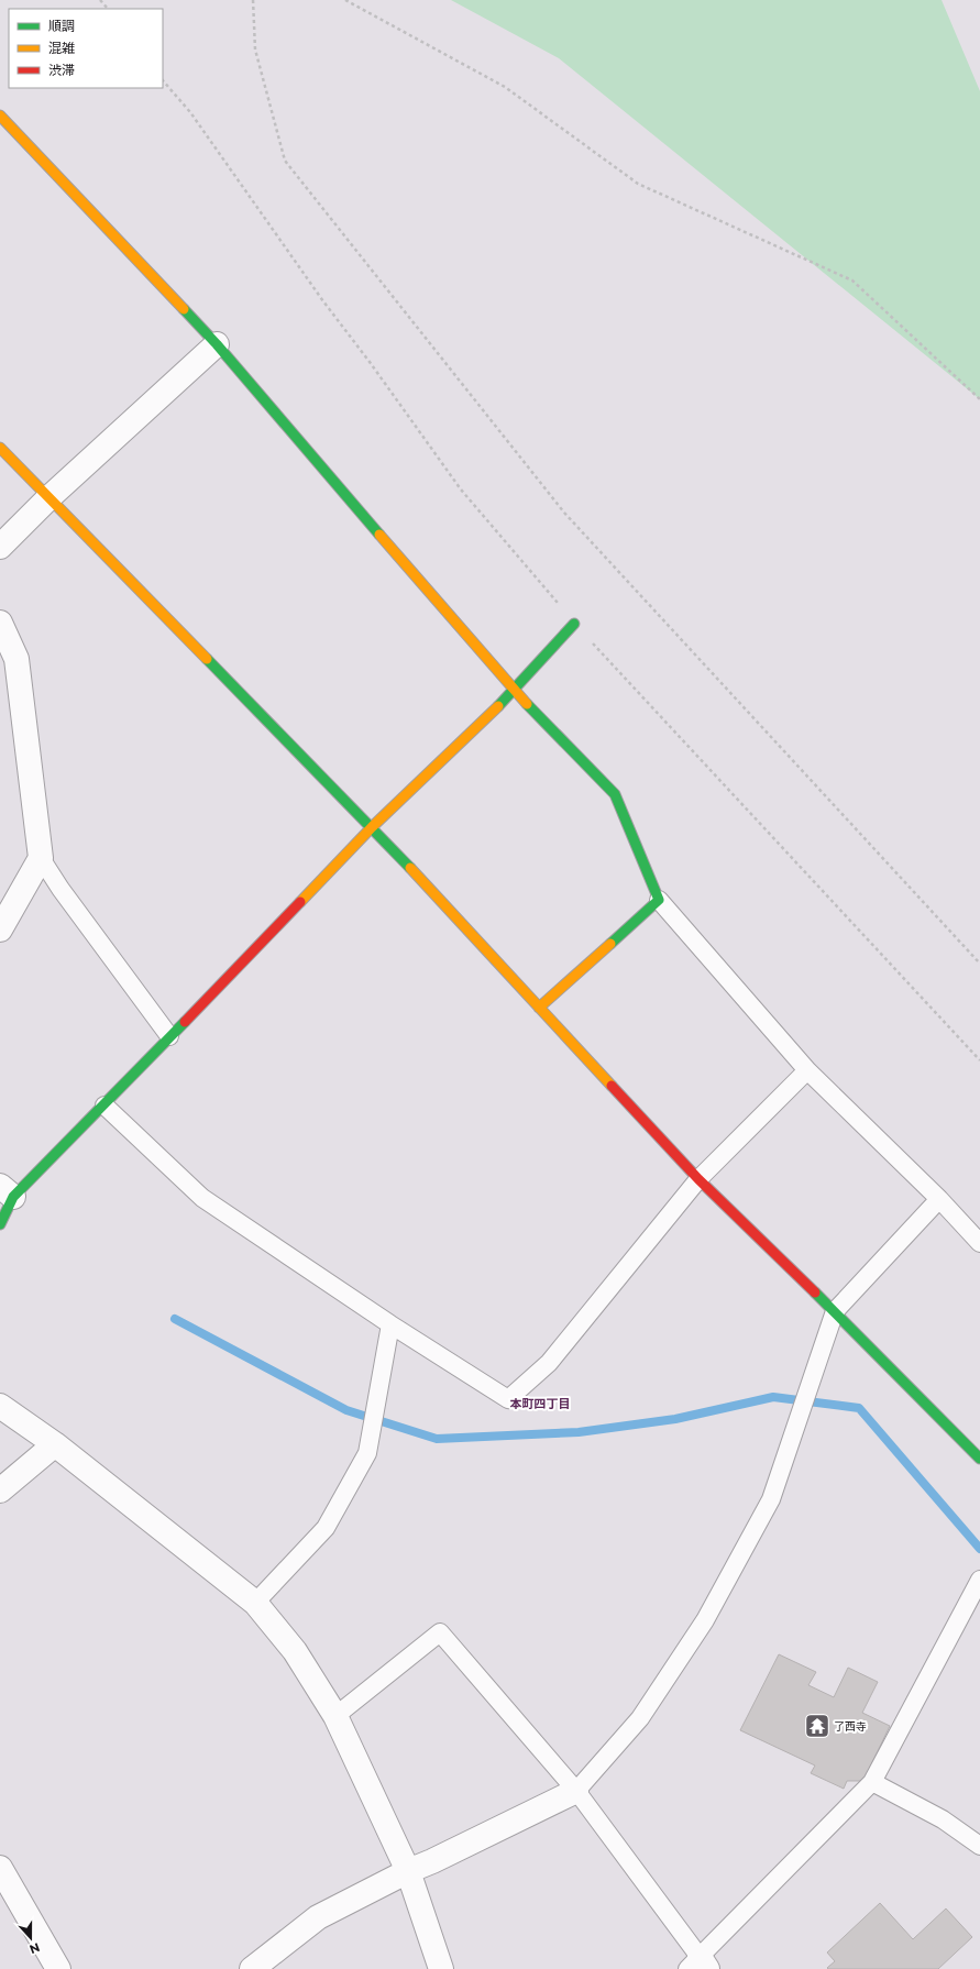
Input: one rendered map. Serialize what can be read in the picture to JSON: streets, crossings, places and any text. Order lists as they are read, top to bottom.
{
  "districts": ["本町四丁目"],
  "places": {
    "temple": ["了西寺"]
  },
  "legend": ["順調", "混雑", "渋滞"],
  "north": "bottom"
}
